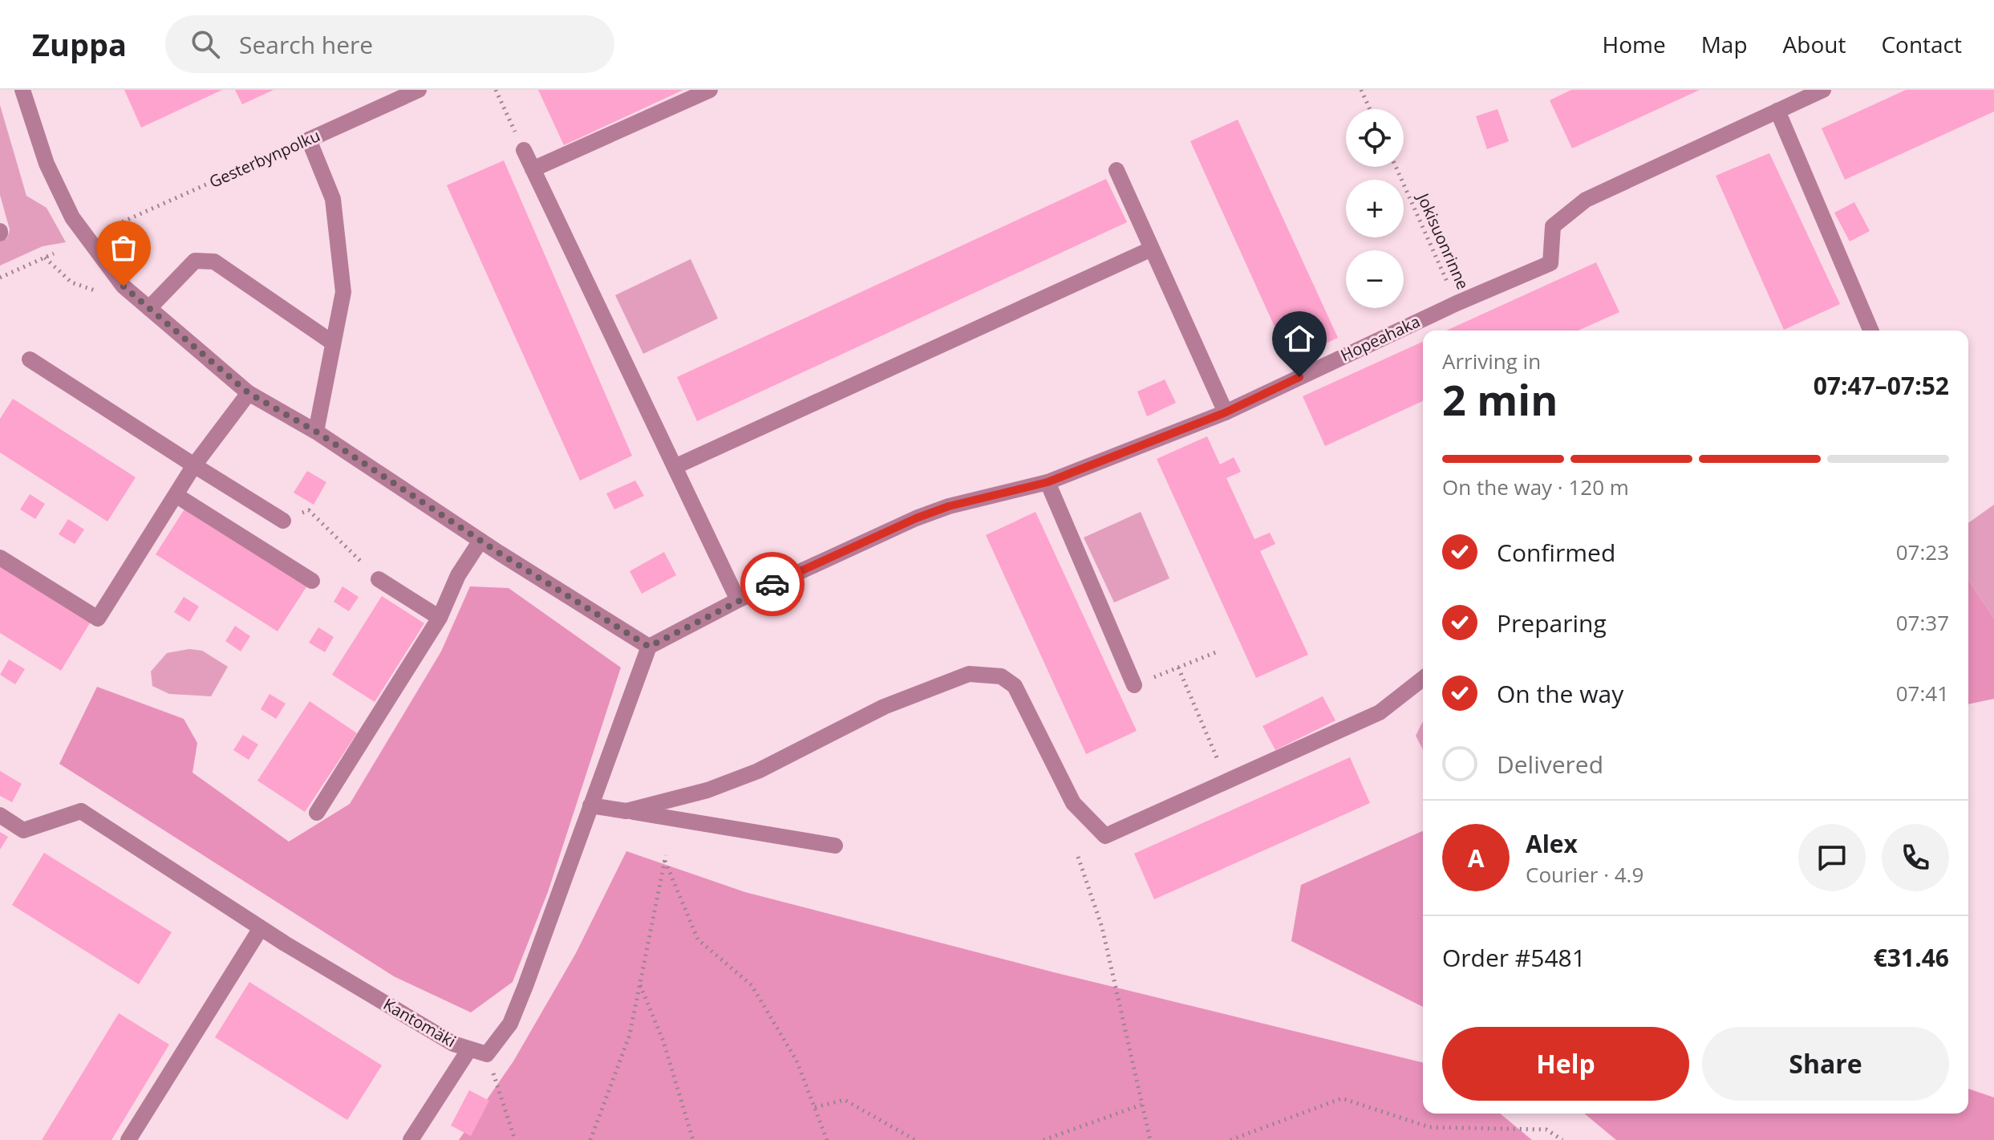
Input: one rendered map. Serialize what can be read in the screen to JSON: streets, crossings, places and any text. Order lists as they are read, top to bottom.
{
  "streets": {
    "street": ["Gesterbynpolku", "Hopeahaka", "Kantomäki"],
    "path": ["Jokisuonrinne"]
  },
  "crossings": [
    ["Jokisuonrinne", "Hopeahaka"]
  ],
  "page": {
    "header": "Zuppa",
    "search": "Search here",
    "nav": [
      "Home",
      "Map",
      "About",
      "Contact"
    ],
    "map_buttons": ["+", "−"],
    "heading": ["2 min", "Arriving in", "07:47–07:52"],
    "panel": [
      "Alex",
      "Courier · 4.9",
      "Order #5481",
      "€31.46"
    ],
    "bar": "On the way · 120 m",
    "list": [
      ["Confirmed", "07:23"],
      ["Preparing", "07:37"],
      ["On the way", "07:41"],
      "Delivered"
    ],
    "round": "A",
    "buttons": ["Help", "Share"]
  }
}
